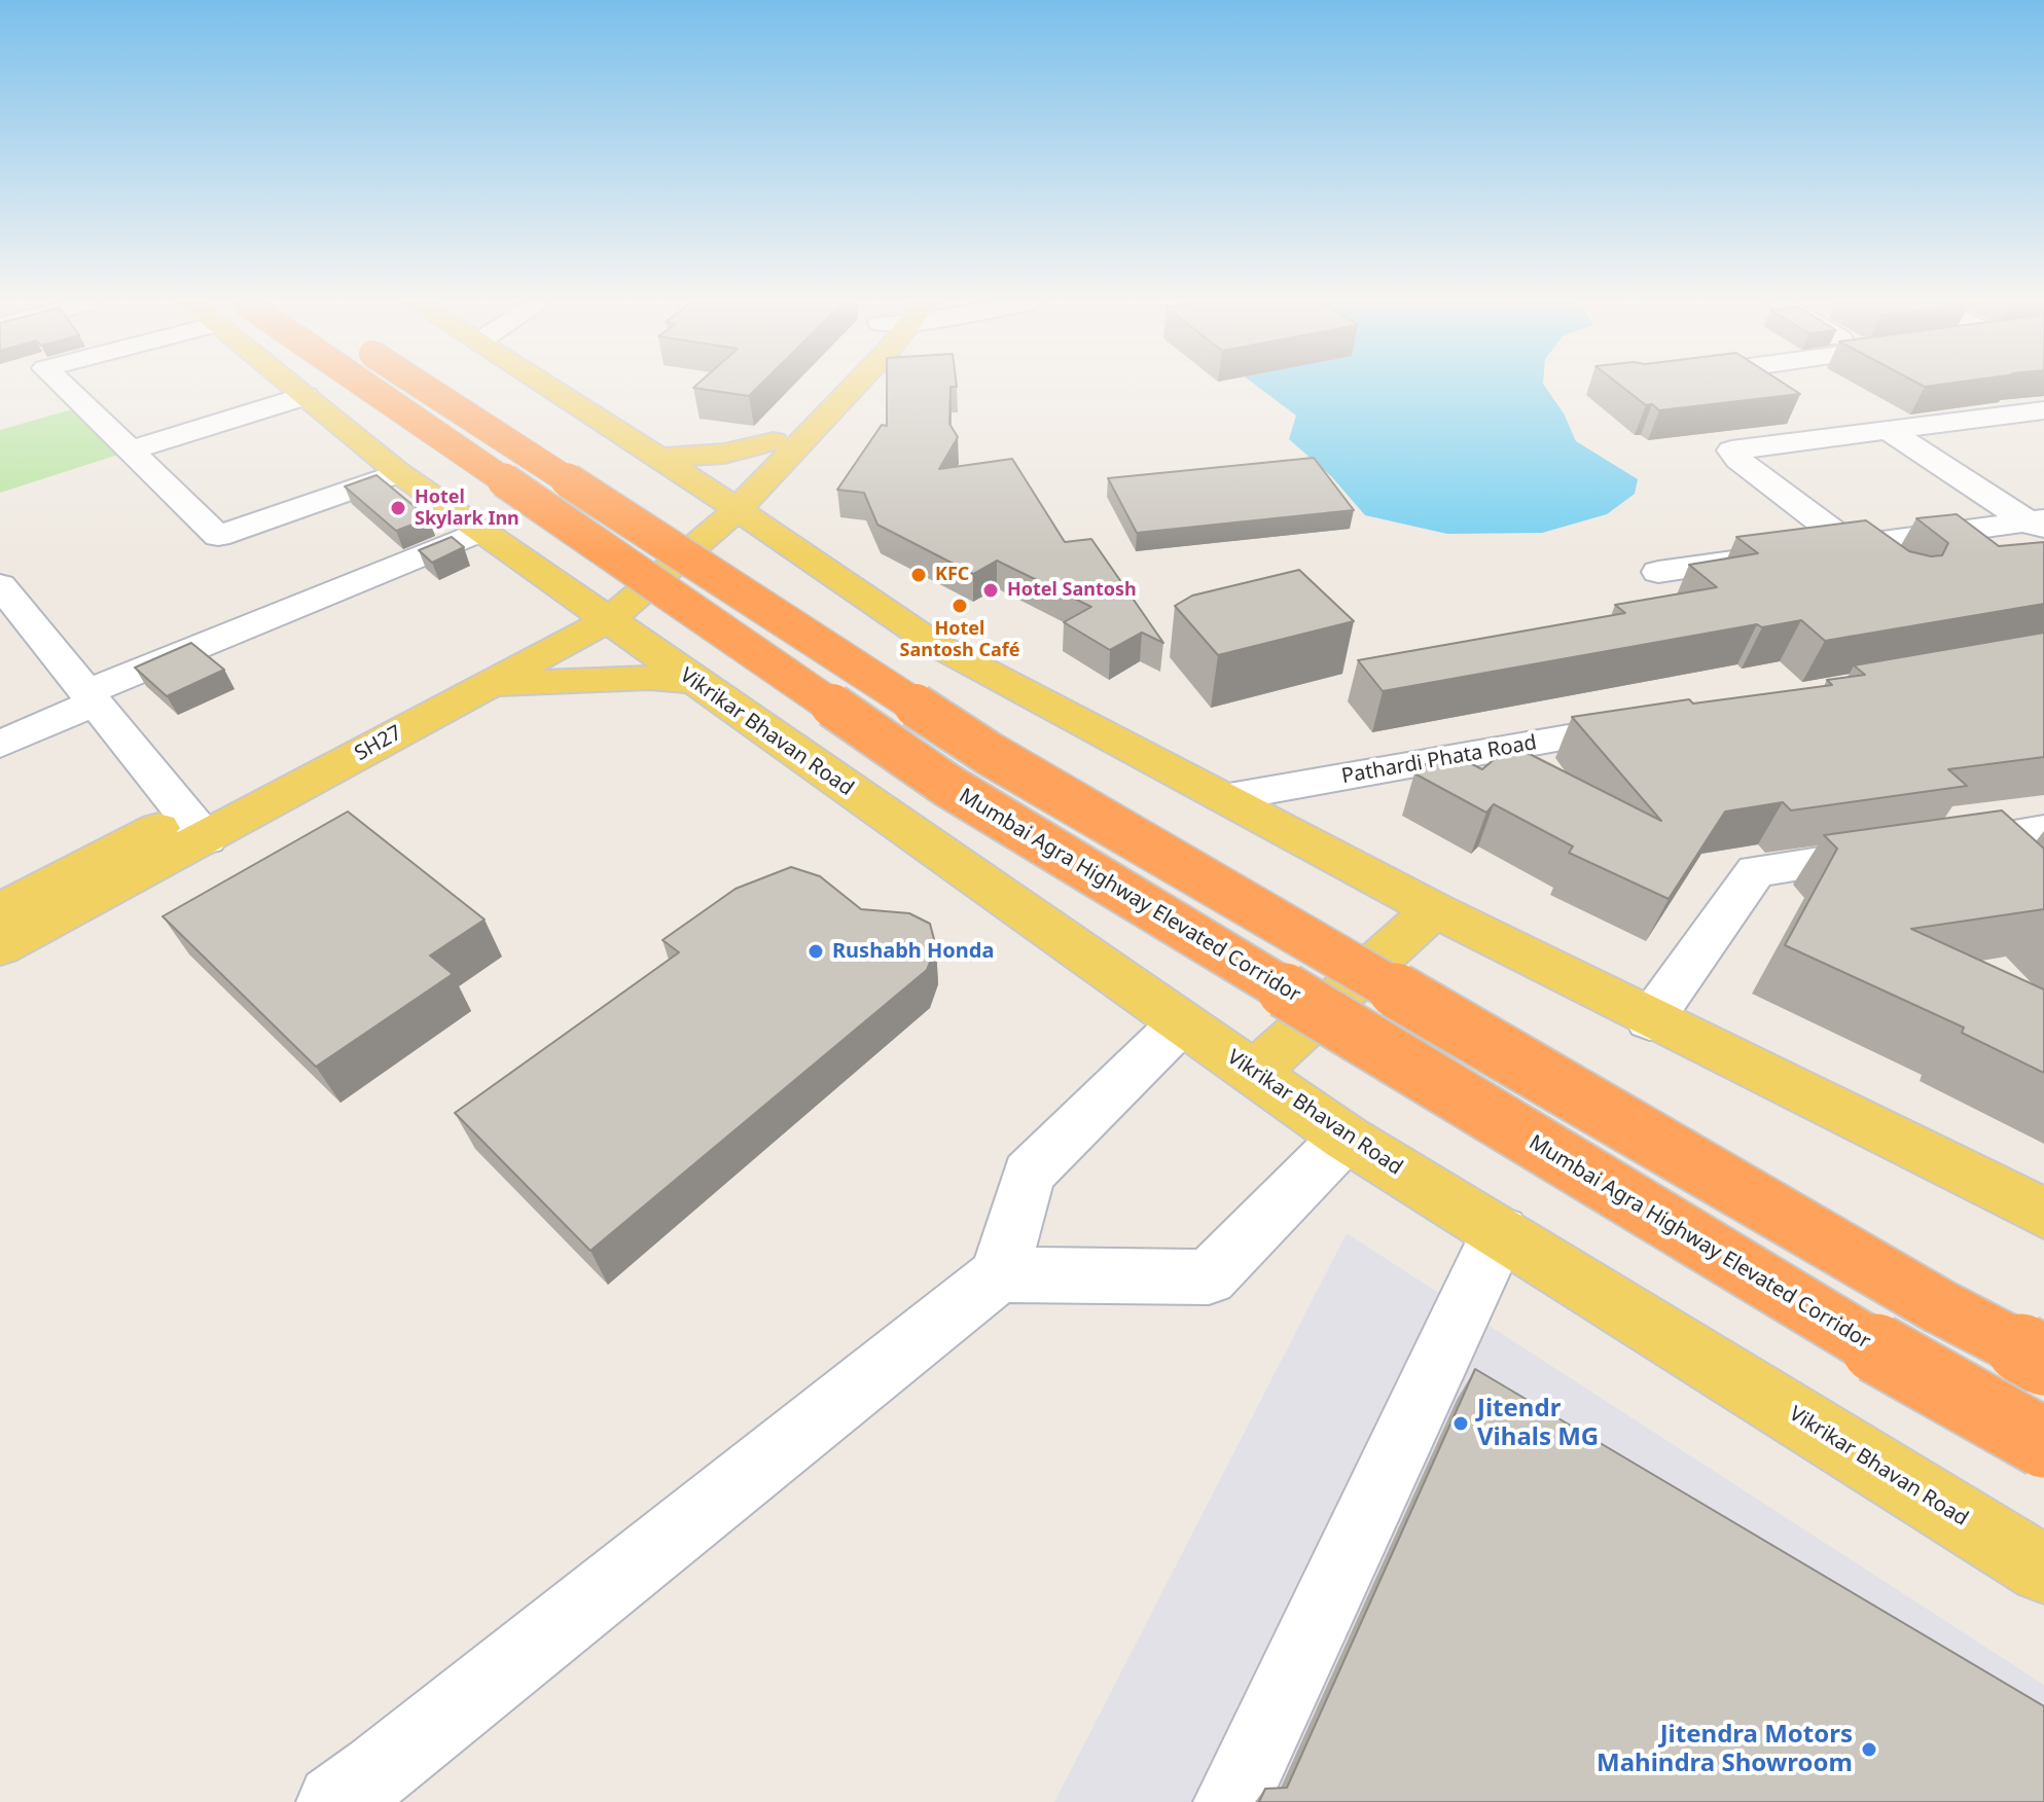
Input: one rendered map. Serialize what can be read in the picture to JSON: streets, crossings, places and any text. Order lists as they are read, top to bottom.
{
  "streets": {
    "highway": ["Mumbai Agra Highway Elevated Corridor"],
    "main road": ["Vikrikar Bhavan Road", "SH27"],
    "street": ["Pathardi Phata Road"]
  },
  "crossings": [
    ["Vikrikar Bhavan Road", "SH27"]
  ],
  "places": [
    "Hotel Skylark Inn",
    "KFC",
    "Hotel Santosh",
    "Hotel Santosh Café",
    "Rushabh Honda",
    "Jitendr Vihals MG",
    "Jitendra Motors Mahindra Showroom"
  ]
}
